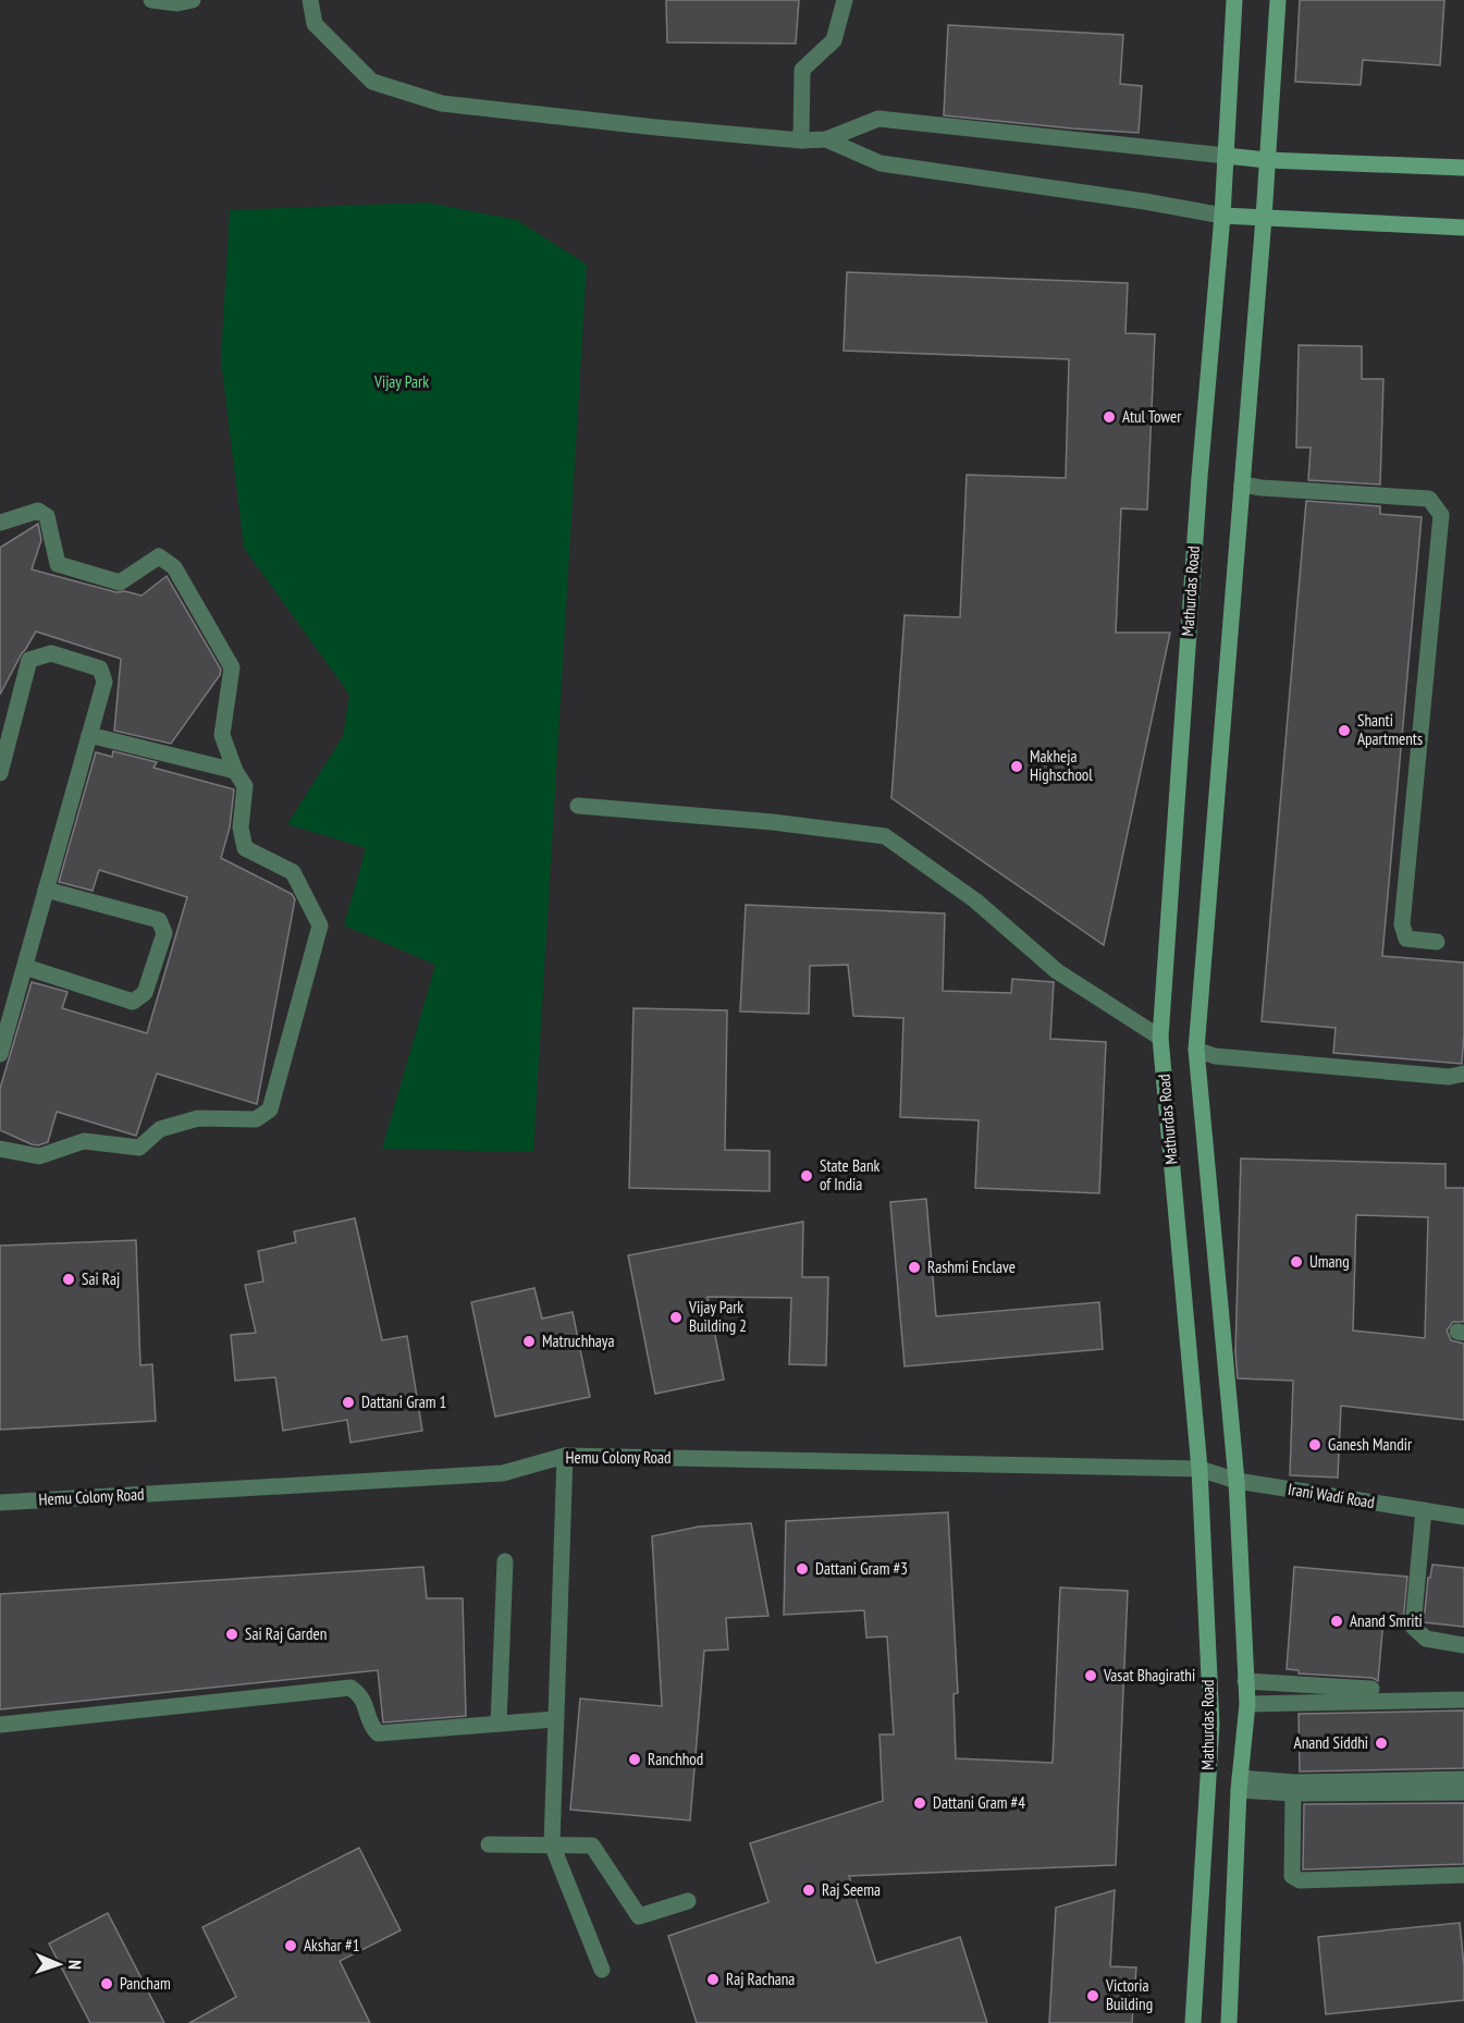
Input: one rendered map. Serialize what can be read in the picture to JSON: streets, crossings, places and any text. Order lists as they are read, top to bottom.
{
  "streets": {
    "street": ["Mathurdas Road", "Hemu Colony Road", "Irani Wadi Road"]
  },
  "crossings": [
    ["Mathurdas Road", "Hemu Colony Road"],
    ["Mathurdas Road", "Irani Wadi Road"],
    ["Hemu Colony Road", "Irani Wadi Road"]
  ],
  "parks": ["Vijay Park"],
  "places": [
    "Atul Tower",
    "Shanti Apartments",
    "Makheja Highschool",
    "State Bank of India",
    "Umang",
    "Rashmi Enclave",
    "Sai Raj",
    "Vijay Park Building 2",
    "Matruchhaya",
    "Dattani Gram 1",
    "Ganesh Mandir",
    "Dattani Gram #3",
    "Anand Smriti",
    "Sai Raj Garden",
    "Vasat Bhagirathi",
    "Anand Siddhi",
    "Ranchhod",
    "Dattani Gram #4",
    "Raj Seema",
    "Akshar #1",
    "Raj Rachana",
    "Pancham",
    "Victoria Building"
  ],
  "north": "right"
}
